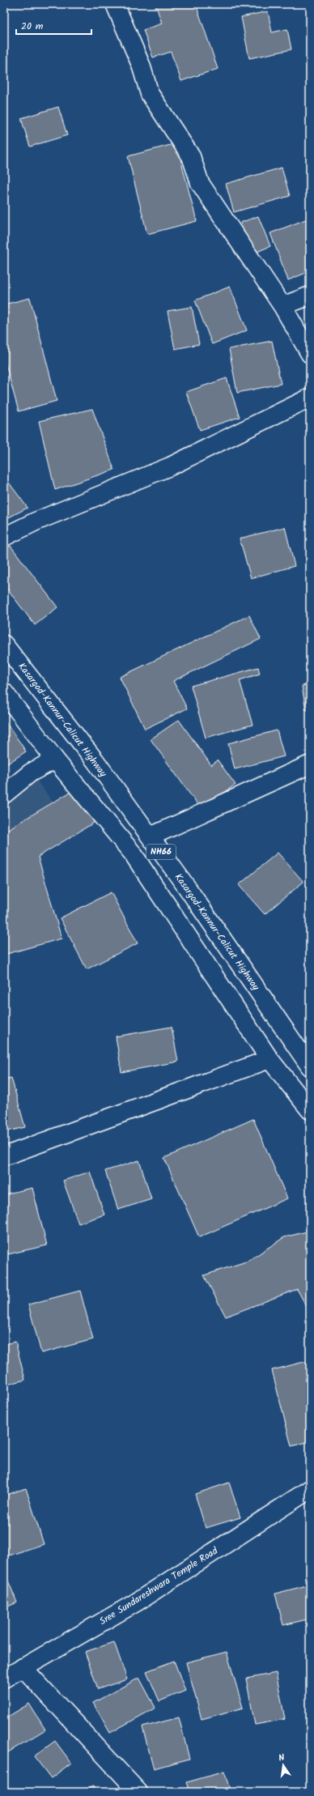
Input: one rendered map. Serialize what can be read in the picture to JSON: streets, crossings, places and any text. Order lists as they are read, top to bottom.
{
  "streets": {
    "main road": ["Kasargod-Kannur-Calicut Highway", "NH66", "Sree Sundareshwara Temple Road"]
  },
  "scale_bar": "20 m",
  "north": "top"
}
